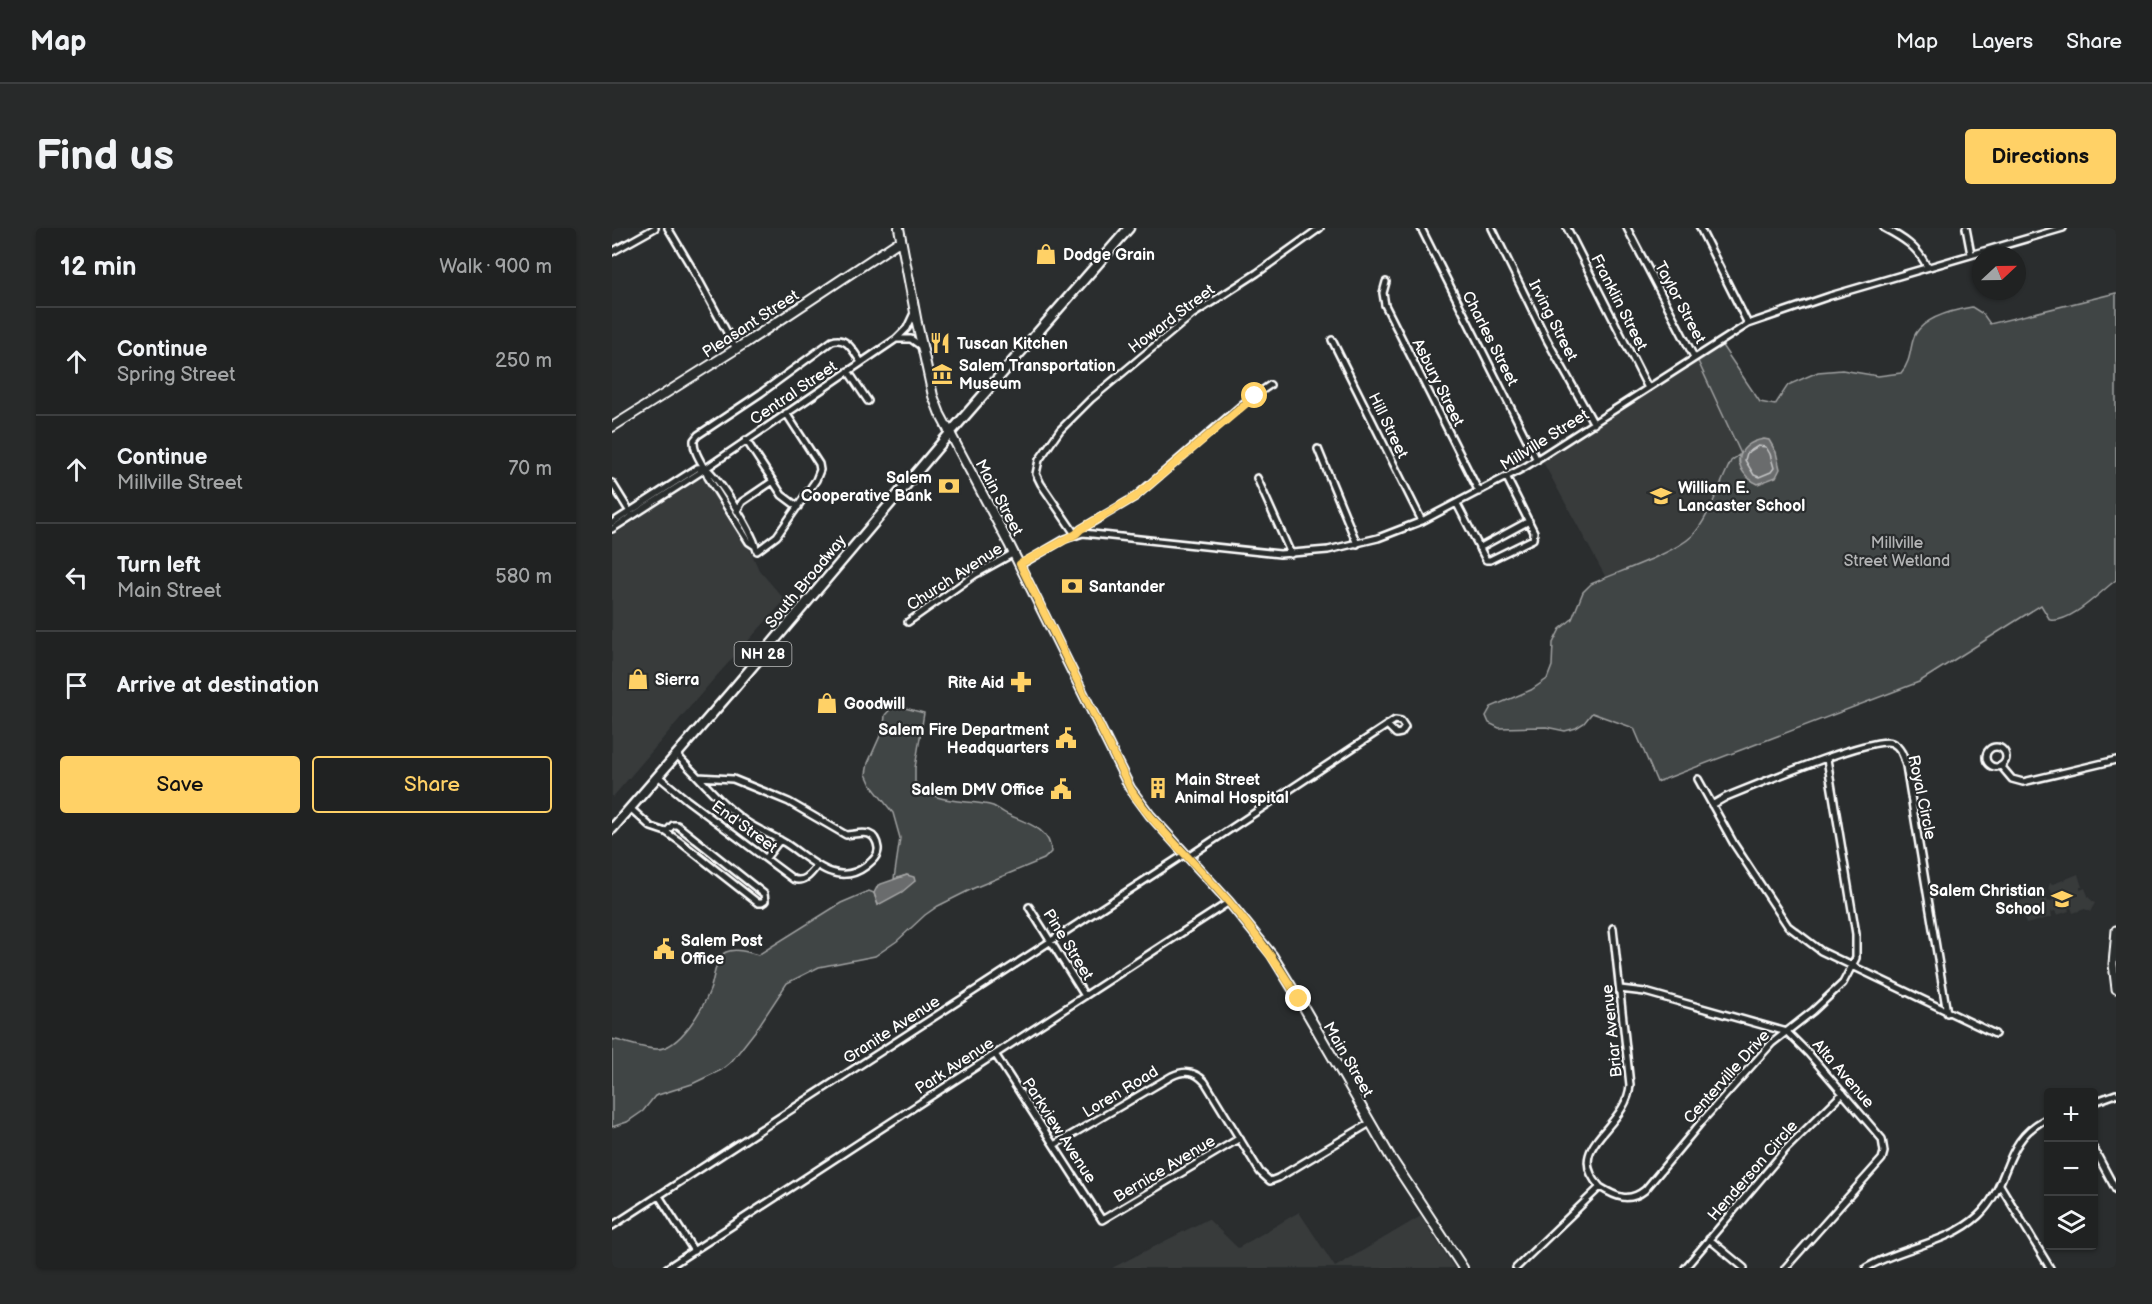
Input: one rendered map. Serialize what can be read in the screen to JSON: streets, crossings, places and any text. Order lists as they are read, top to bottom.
{
  "streets": {
    "main road": [
      "Pleasant Street",
      "Main Street",
      "South Broadway",
      "NH 28"
    ],
    "street": [
      "Franklin Street",
      "Taylor Street",
      "Howard Street",
      "Irving Street",
      "Charles Street",
      "Asbury Street",
      "Central Street",
      "Hill Street",
      "Millville Street",
      "Church Avenue",
      "Royal Circle",
      "End Street",
      "Pine Street",
      "Granite Avenue",
      "Briar Avenue",
      "Park Avenue",
      "Alta Avenue",
      "Centerville Drive",
      "Loren Road",
      "Parkview Avenue",
      "Bernice Avenue",
      "Henderson Circle"
    ]
  },
  "crossings": [
    ["Franklin Street", "Millville Street"],
    ["Taylor Street", "Millville Street"],
    ["Howard Street", "Millville Street"],
    ["Irving Street", "Millville Street"],
    ["Pleasant Street", "Main Street"],
    ["Charles Street", "Millville Street"],
    ["Asbury Street", "Millville Street"],
    ["Central Street", "Main Street"],
    ["Hill Street", "Millville Street"],
    ["Millville Street", "Main Street"],
    ["Main Street", "Church Avenue"],
    ["Main Street", "South Broadway"],
    ["Main Street", "NH 28"],
    ["Main Street", "Granite Avenue"],
    ["Main Street", "Park Avenue"],
    ["South Broadway", "NH 28"],
    ["South Broadway", "End Street"],
    ["Pine Street", "Granite Avenue"],
    ["Pine Street", "Park Avenue"],
    ["Briar Avenue", "Alta Avenue"],
    ["Briar Avenue", "Centerville Drive"],
    ["Park Avenue", "Parkview Avenue"],
    ["Alta Avenue", "Centerville Drive"],
    ["Alta Avenue", "Henderson Circle"],
    ["Loren Road", "Parkview Avenue"],
    ["Loren Road", "Bernice Avenue"],
    ["Parkview Avenue", "Bernice Avenue"]
  ],
  "parks": ["Millville Street Wetland"],
  "places": {
    "shop": ["Dodge Grain", "Sierra", "Goodwill"],
    "restaurant": ["Tuscan Kitchen"],
    "museum": ["Salem Transportation Museum"],
    "bank": ["Salem Cooperative Bank", "Santander"],
    "school or university": ["William E. Lancaster School", "Salem Christian School"],
    "pharmacy": ["Rite Aid"],
    "public building": ["Salem Fire Department Headquarters", "Salem DMV Office", "Salem Post Office"],
    "building": ["Main Street Animal Hospital"]
  },
  "north": "right",
  "page": {
    "header": "Map",
    "nav": ["Map", "Layers", "Share"],
    "buttons": [
      "Directions",
      ["Save", "Share"]
    ],
    "title": "Find us",
    "heading": ["12 min", "Walk · 900 m"],
    "list": [
      ["Continue", "Spring Street", "250 m"],
      ["Continue", "Millville Street", "70 m"],
      ["Turn left", "Main Street", "580 m"],
      "Arrive at destination"
    ],
    "map_buttons": ["+", "−"]
  }
}
